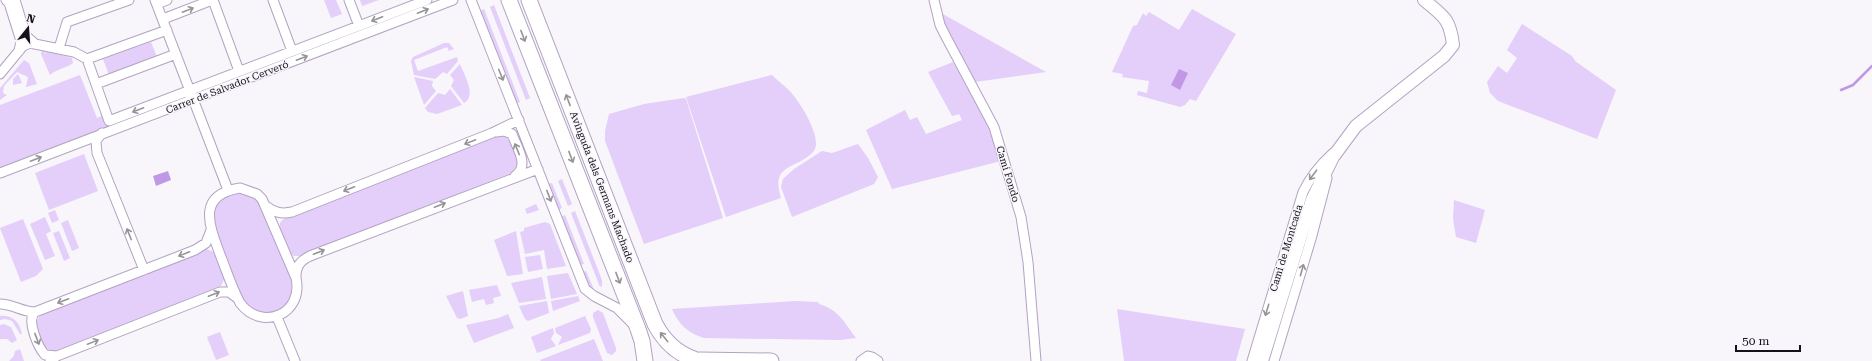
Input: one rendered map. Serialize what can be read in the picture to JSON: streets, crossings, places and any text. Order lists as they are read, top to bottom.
{
  "streets": {
    "main road": ["Avinguda dels Germans Machado"],
    "street": ["Carrer de Salvador Cerveró", "Camí Fondo", "Camí de Montcada"]
  },
  "scale_bar": "50 m",
  "north": "top"
}
